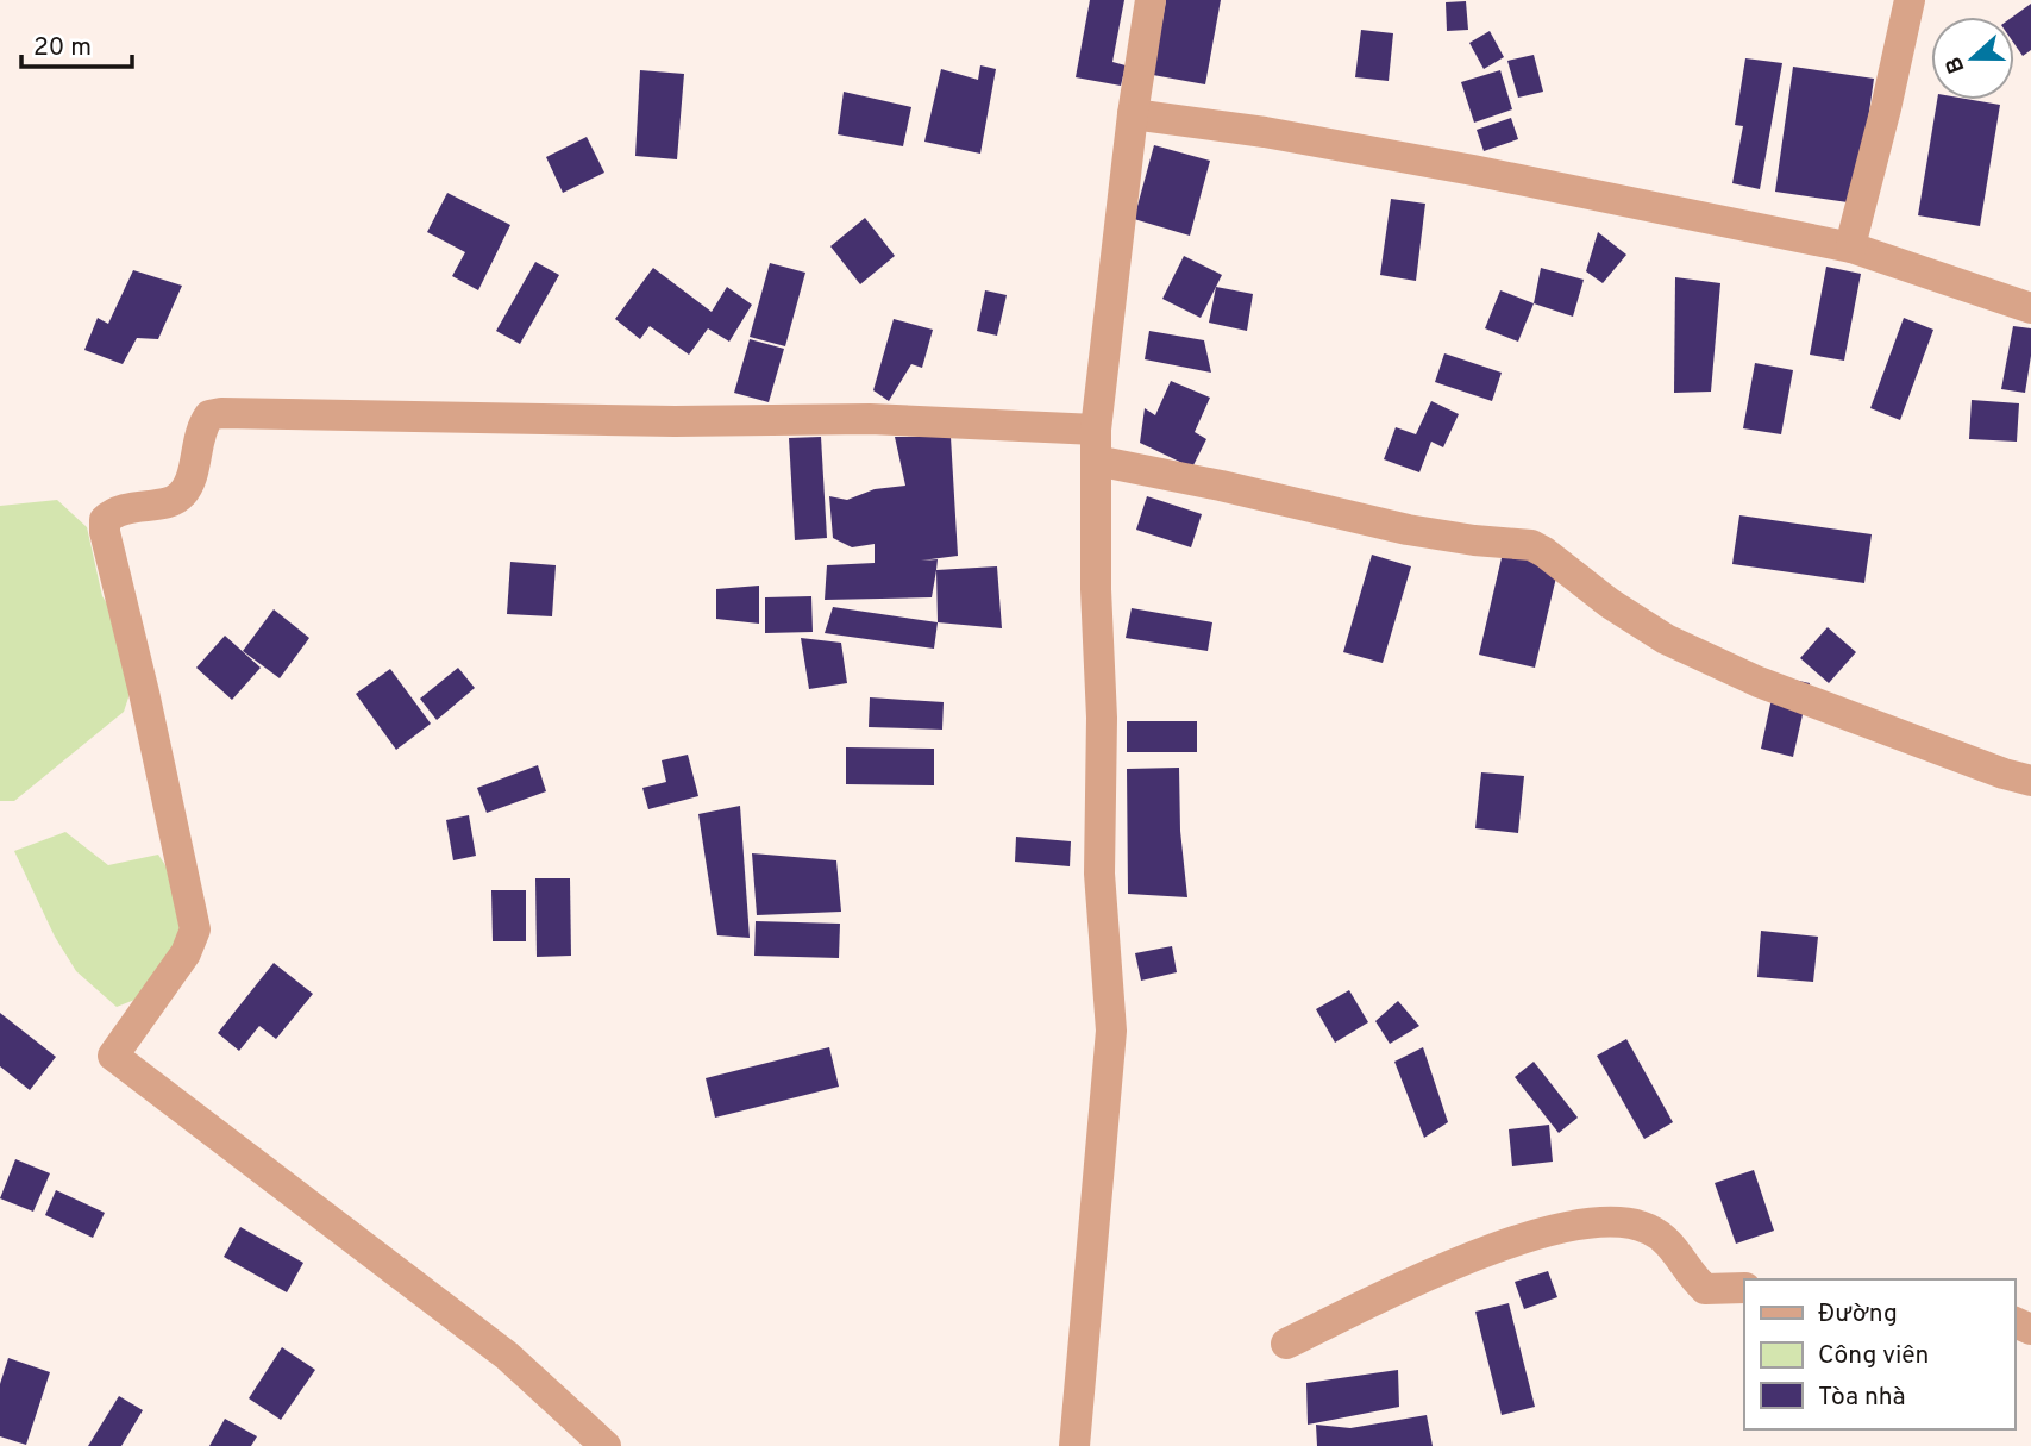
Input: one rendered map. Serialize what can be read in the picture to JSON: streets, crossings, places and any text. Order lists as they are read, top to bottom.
{
  "legend": ["Đường", "Công viên", "Tòa nhà"],
  "scale_bar": "20 m",
  "north": "left"
}
